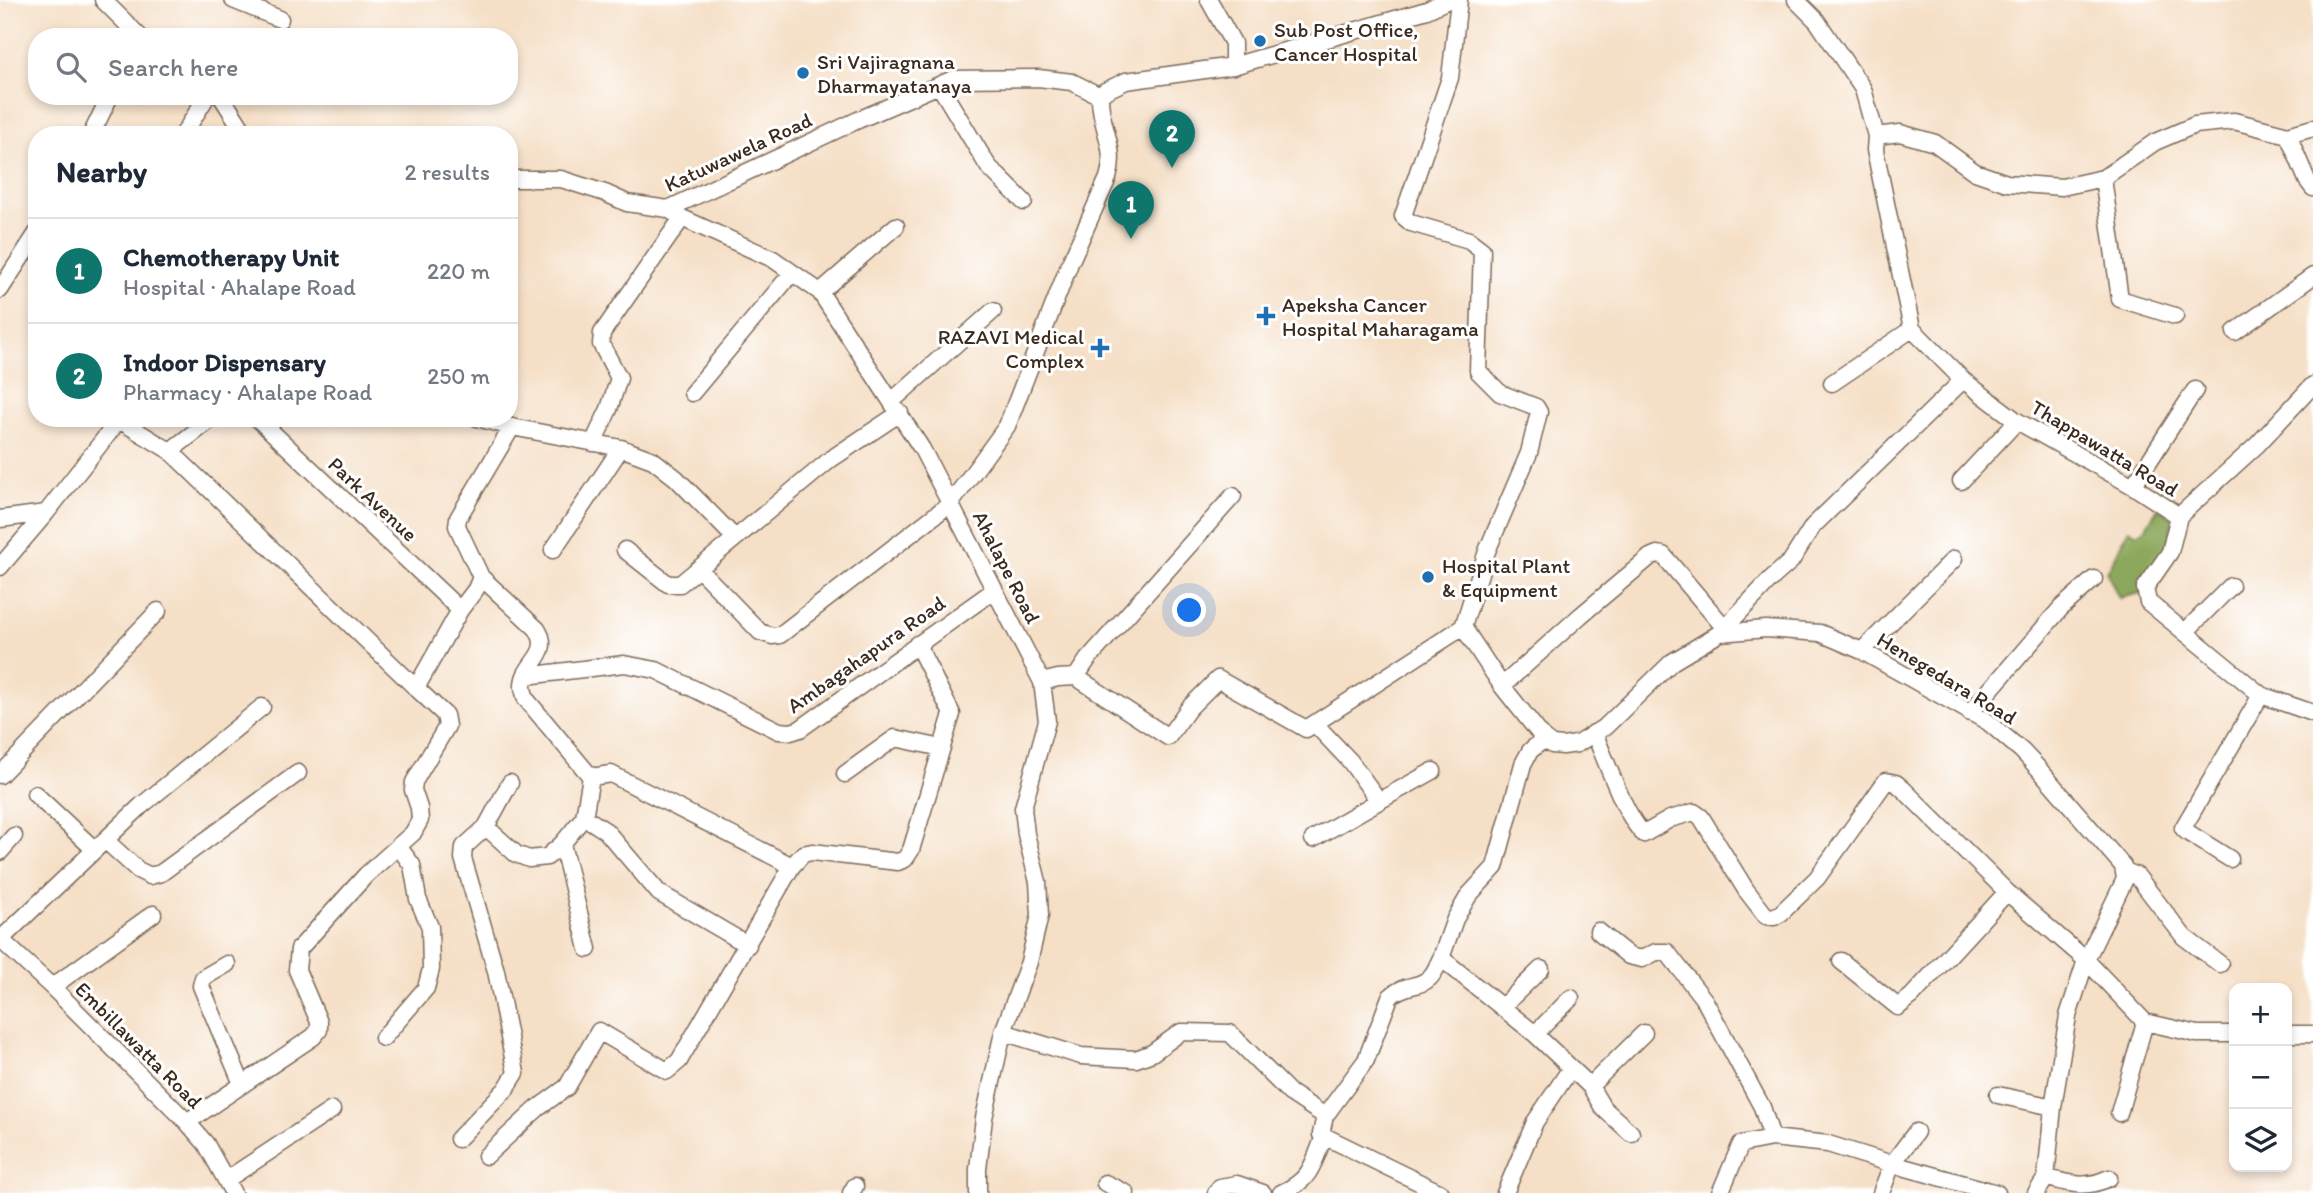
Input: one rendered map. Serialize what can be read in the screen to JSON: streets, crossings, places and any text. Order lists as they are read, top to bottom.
{
  "streets": {
    "street": [
      "Katuwawela Road",
      "Thappawatta Road",
      "Park Avenue",
      "Ahalape Road",
      "Ambagahapura Road",
      "Henegedara Road",
      "Embillawatta Road"
    ]
  },
  "crossings": [
    ["Katuwawela Road", "Ahalape Road"],
    ["Ahalape Road", "Ambagahapura Road"]
  ],
  "places": {
    "other": ["Sub Post Office, Cancer Hospital", "Sri Vajiragnana Dharmayatanaya", "Hospital Plant & Equipment"],
    "health": ["Apeksha Cancer Hospital Maharagama", "RAZAVI Medical Complex"]
  },
  "page": {
    "search": "Search here",
    "pins": ["2", "1"],
    "heading": ["Nearby", "2 results"],
    "list": [
      {
        "mark": "1",
        "name": "Chemotherapy Unit",
        "note": "Hospital · Ahalape Road",
        "value": "220 m"
      },
      {
        "mark": "2",
        "name": "Indoor Dispensary",
        "note": "Pharmacy · Ahalape Road",
        "value": "250 m"
      }
    ],
    "map_buttons": ["+", "−"]
  }
}
